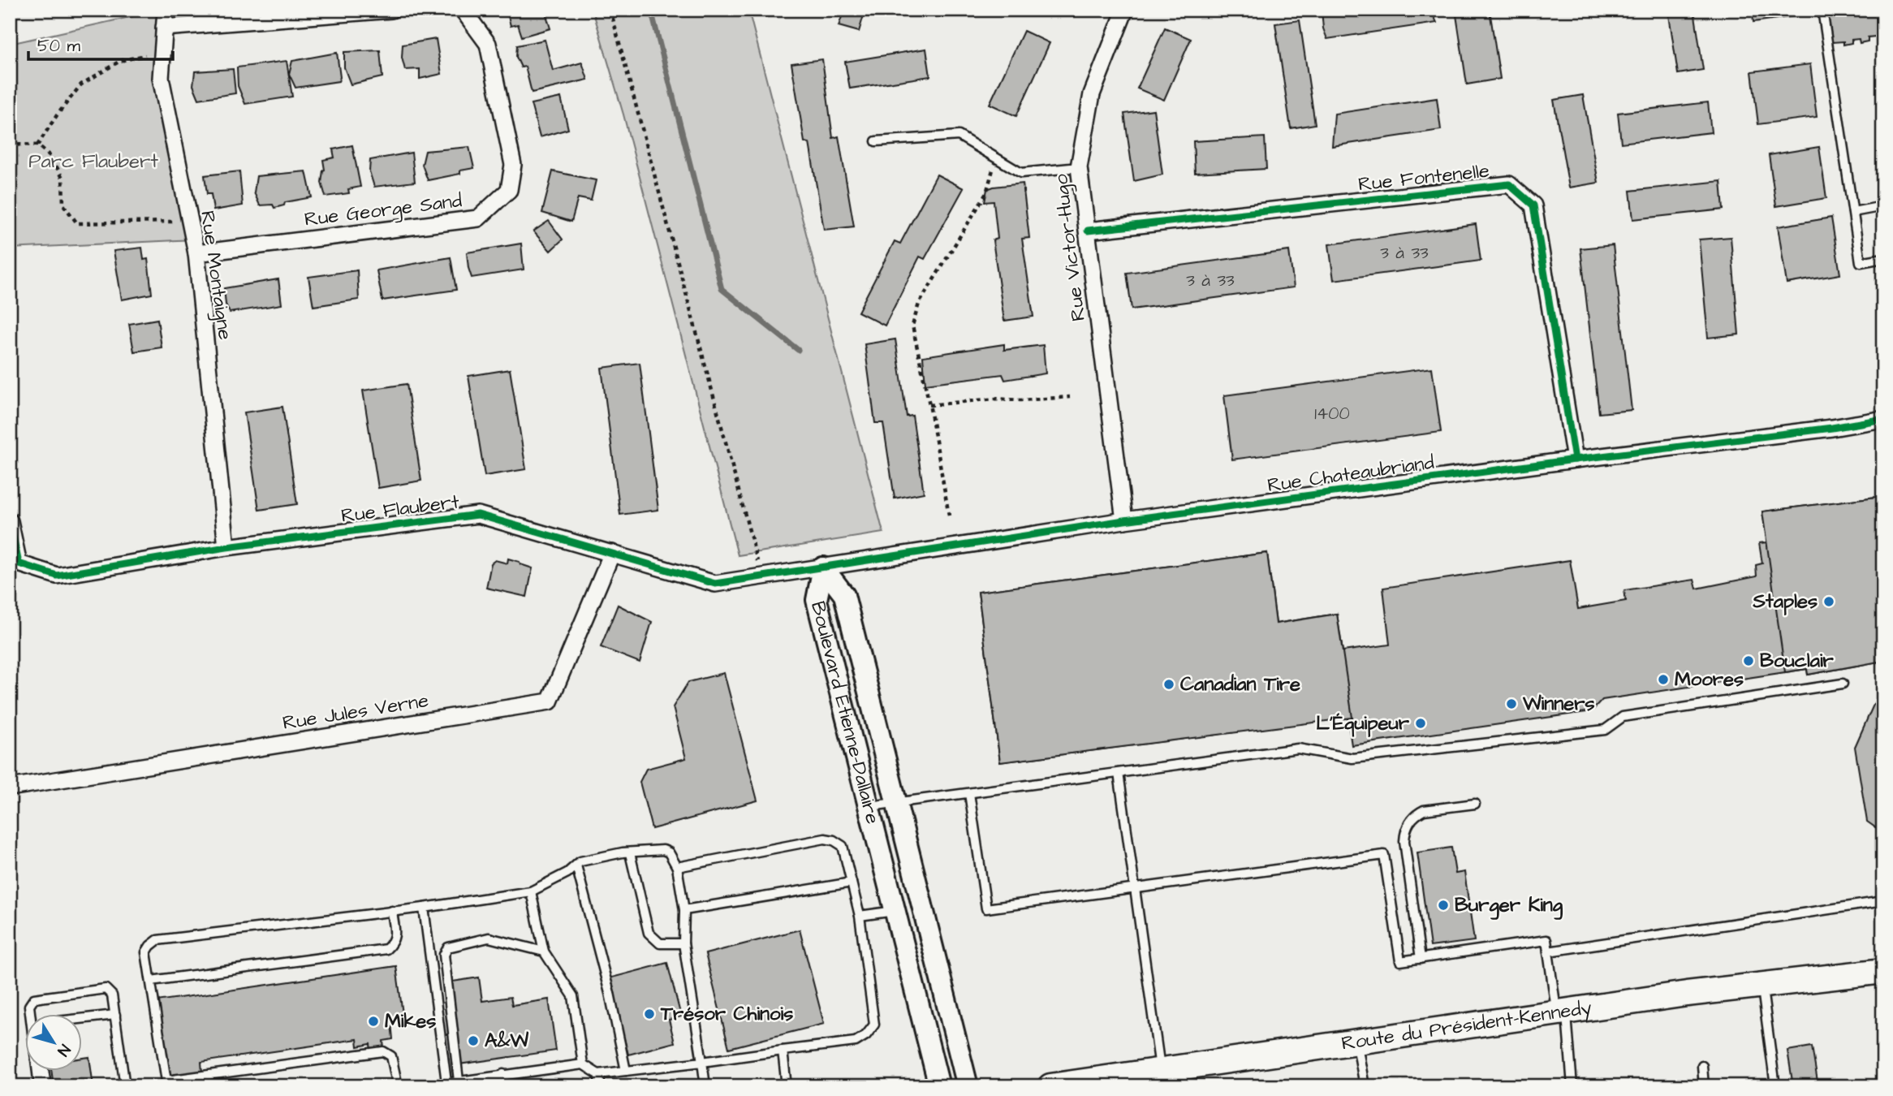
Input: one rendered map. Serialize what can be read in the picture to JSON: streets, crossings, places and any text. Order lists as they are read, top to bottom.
{
  "streets": {
    "main road": ["Route du Président-Kennedy"],
    "street": [
      "Rue Fontenelle",
      "Rue George Sand",
      "Rue Victor-Hugo",
      "Rue Montaigne",
      "Rue Chateaubriand",
      "Rue Flaubert",
      "Rue Jules Verne",
      "Boulevard Étienne-Dallaire"
    ]
  },
  "crossings": [
    ["Rue Fontenelle", "Rue Victor-Hugo"],
    ["Rue Fontenelle", "Rue Chateaubriand"],
    ["Rue George Sand", "Rue Montaigne"],
    ["Rue Victor-Hugo", "Rue Chateaubriand"],
    ["Rue Montaigne", "Rue Flaubert"],
    ["Rue Chateaubriand", "Rue Flaubert"],
    ["Rue Chateaubriand", "Boulevard Étienne-Dallaire"],
    ["Rue Flaubert", "Rue Jules Verne"],
    ["Rue Flaubert", "Boulevard Étienne-Dallaire"]
  ],
  "parks": ["Parc Flaubert"],
  "places": [
    "Staples",
    "Bouclair",
    "Moores",
    "Canadian Tire",
    "Winners",
    "L'Équipeur",
    "Burger King",
    "Trésor Chinois",
    "Mikes",
    "A&W"
  ],
  "house_numbers": ["3 à 33", "3 à 33", "1400"],
  "scale_bar": "50 m",
  "north": "bottom right"
}
